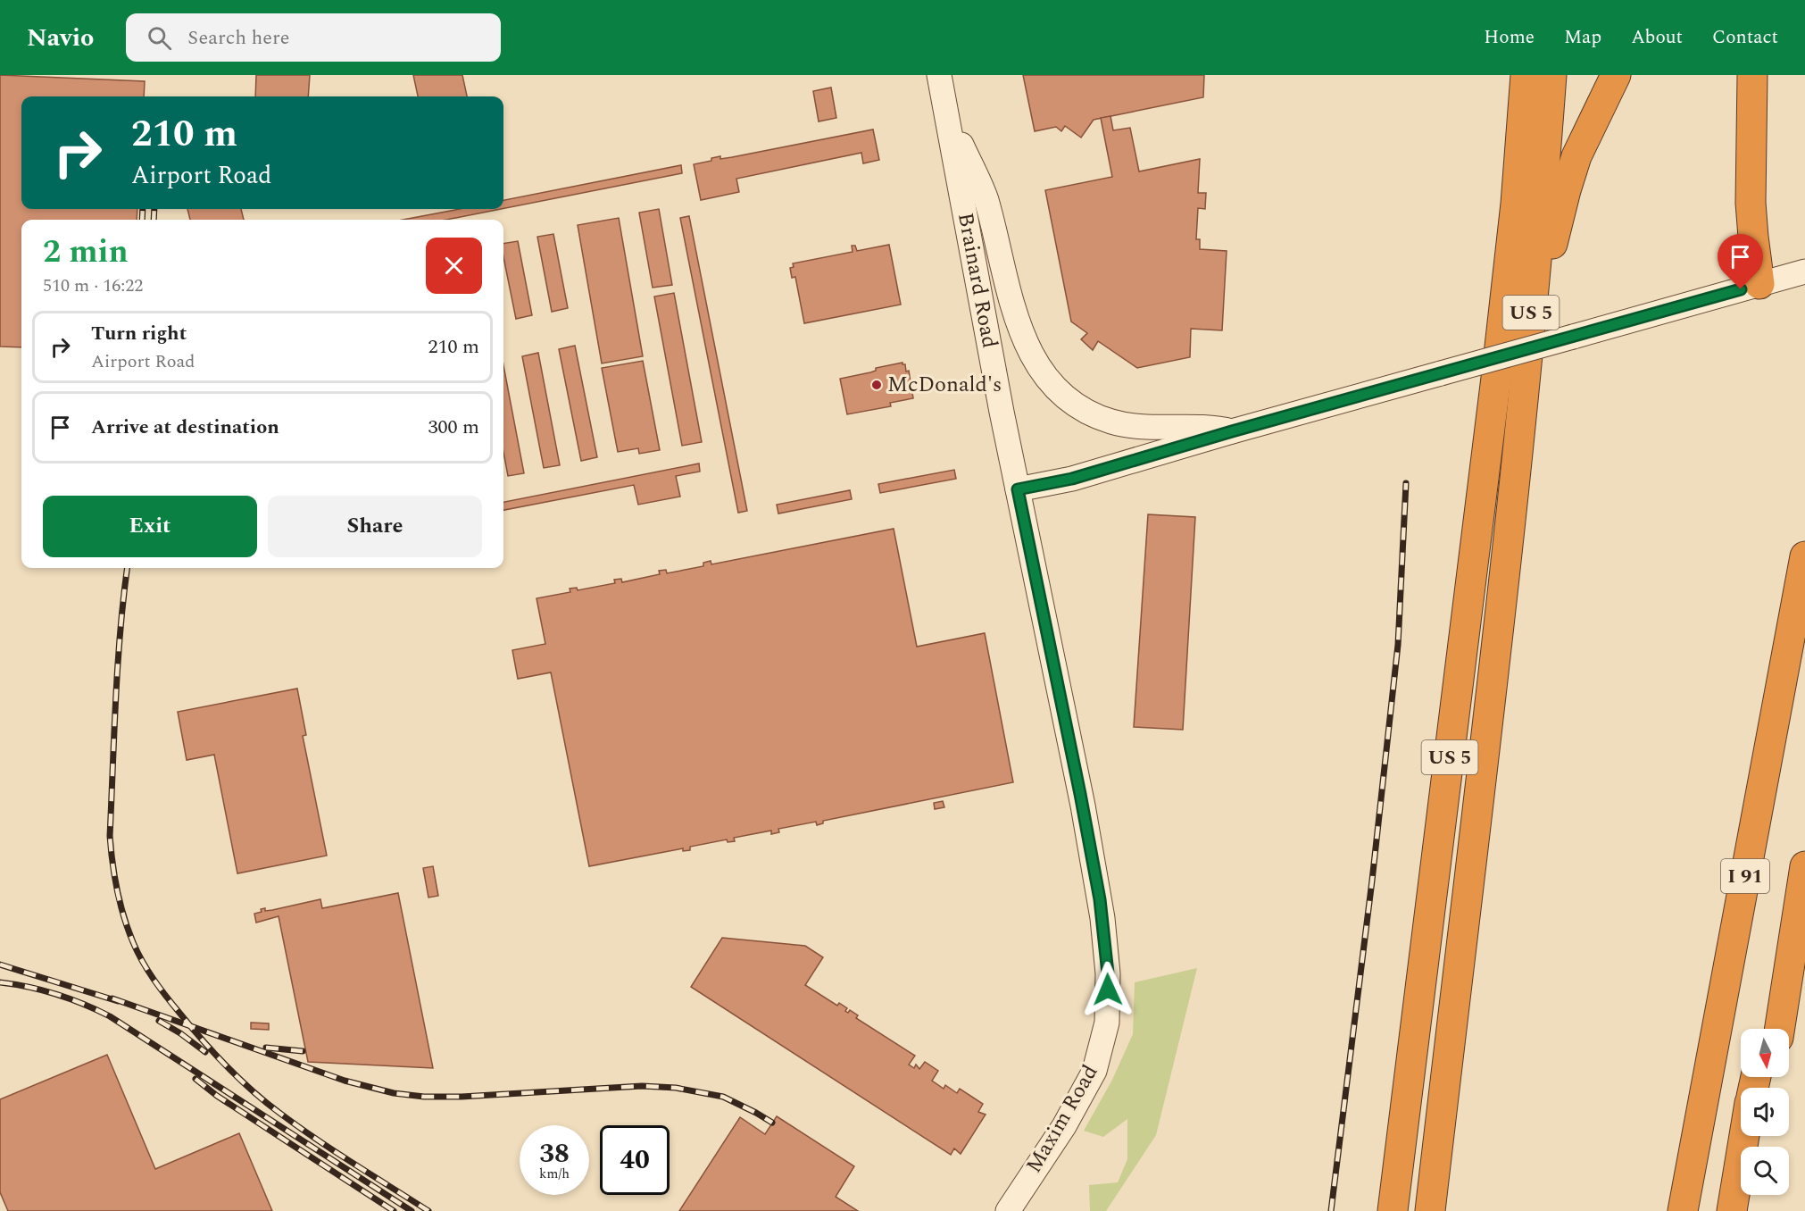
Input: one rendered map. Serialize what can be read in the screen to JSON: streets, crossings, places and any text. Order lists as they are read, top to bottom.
{
  "streets": {
    "highway": ["US 5", "I 91"],
    "main road": ["Brainard Road", "Maxim Road"]
  },
  "crossings": [
    ["Brainard Road", "Maxim Road"]
  ],
  "places": ["McDonald's"],
  "north": "bottom",
  "page": {
    "header": "Navio",
    "search": "Search here",
    "nav": [
      "Home",
      "Map",
      "About",
      "Contact"
    ],
    "turn": ["210 m", "Airport Road"],
    "heading": ["2 min", "510 m · 16:22"],
    "list": [
      {
        "name": "Turn right",
        "note": "Airport Road",
        "value": "210 m"
      },
      {
        "name": "Arrive at destination",
        "value": "300 m"
      }
    ],
    "buttons": ["Exit", "Share"],
    "speed": "38 km/h",
    "limit": "40"
  }
}
